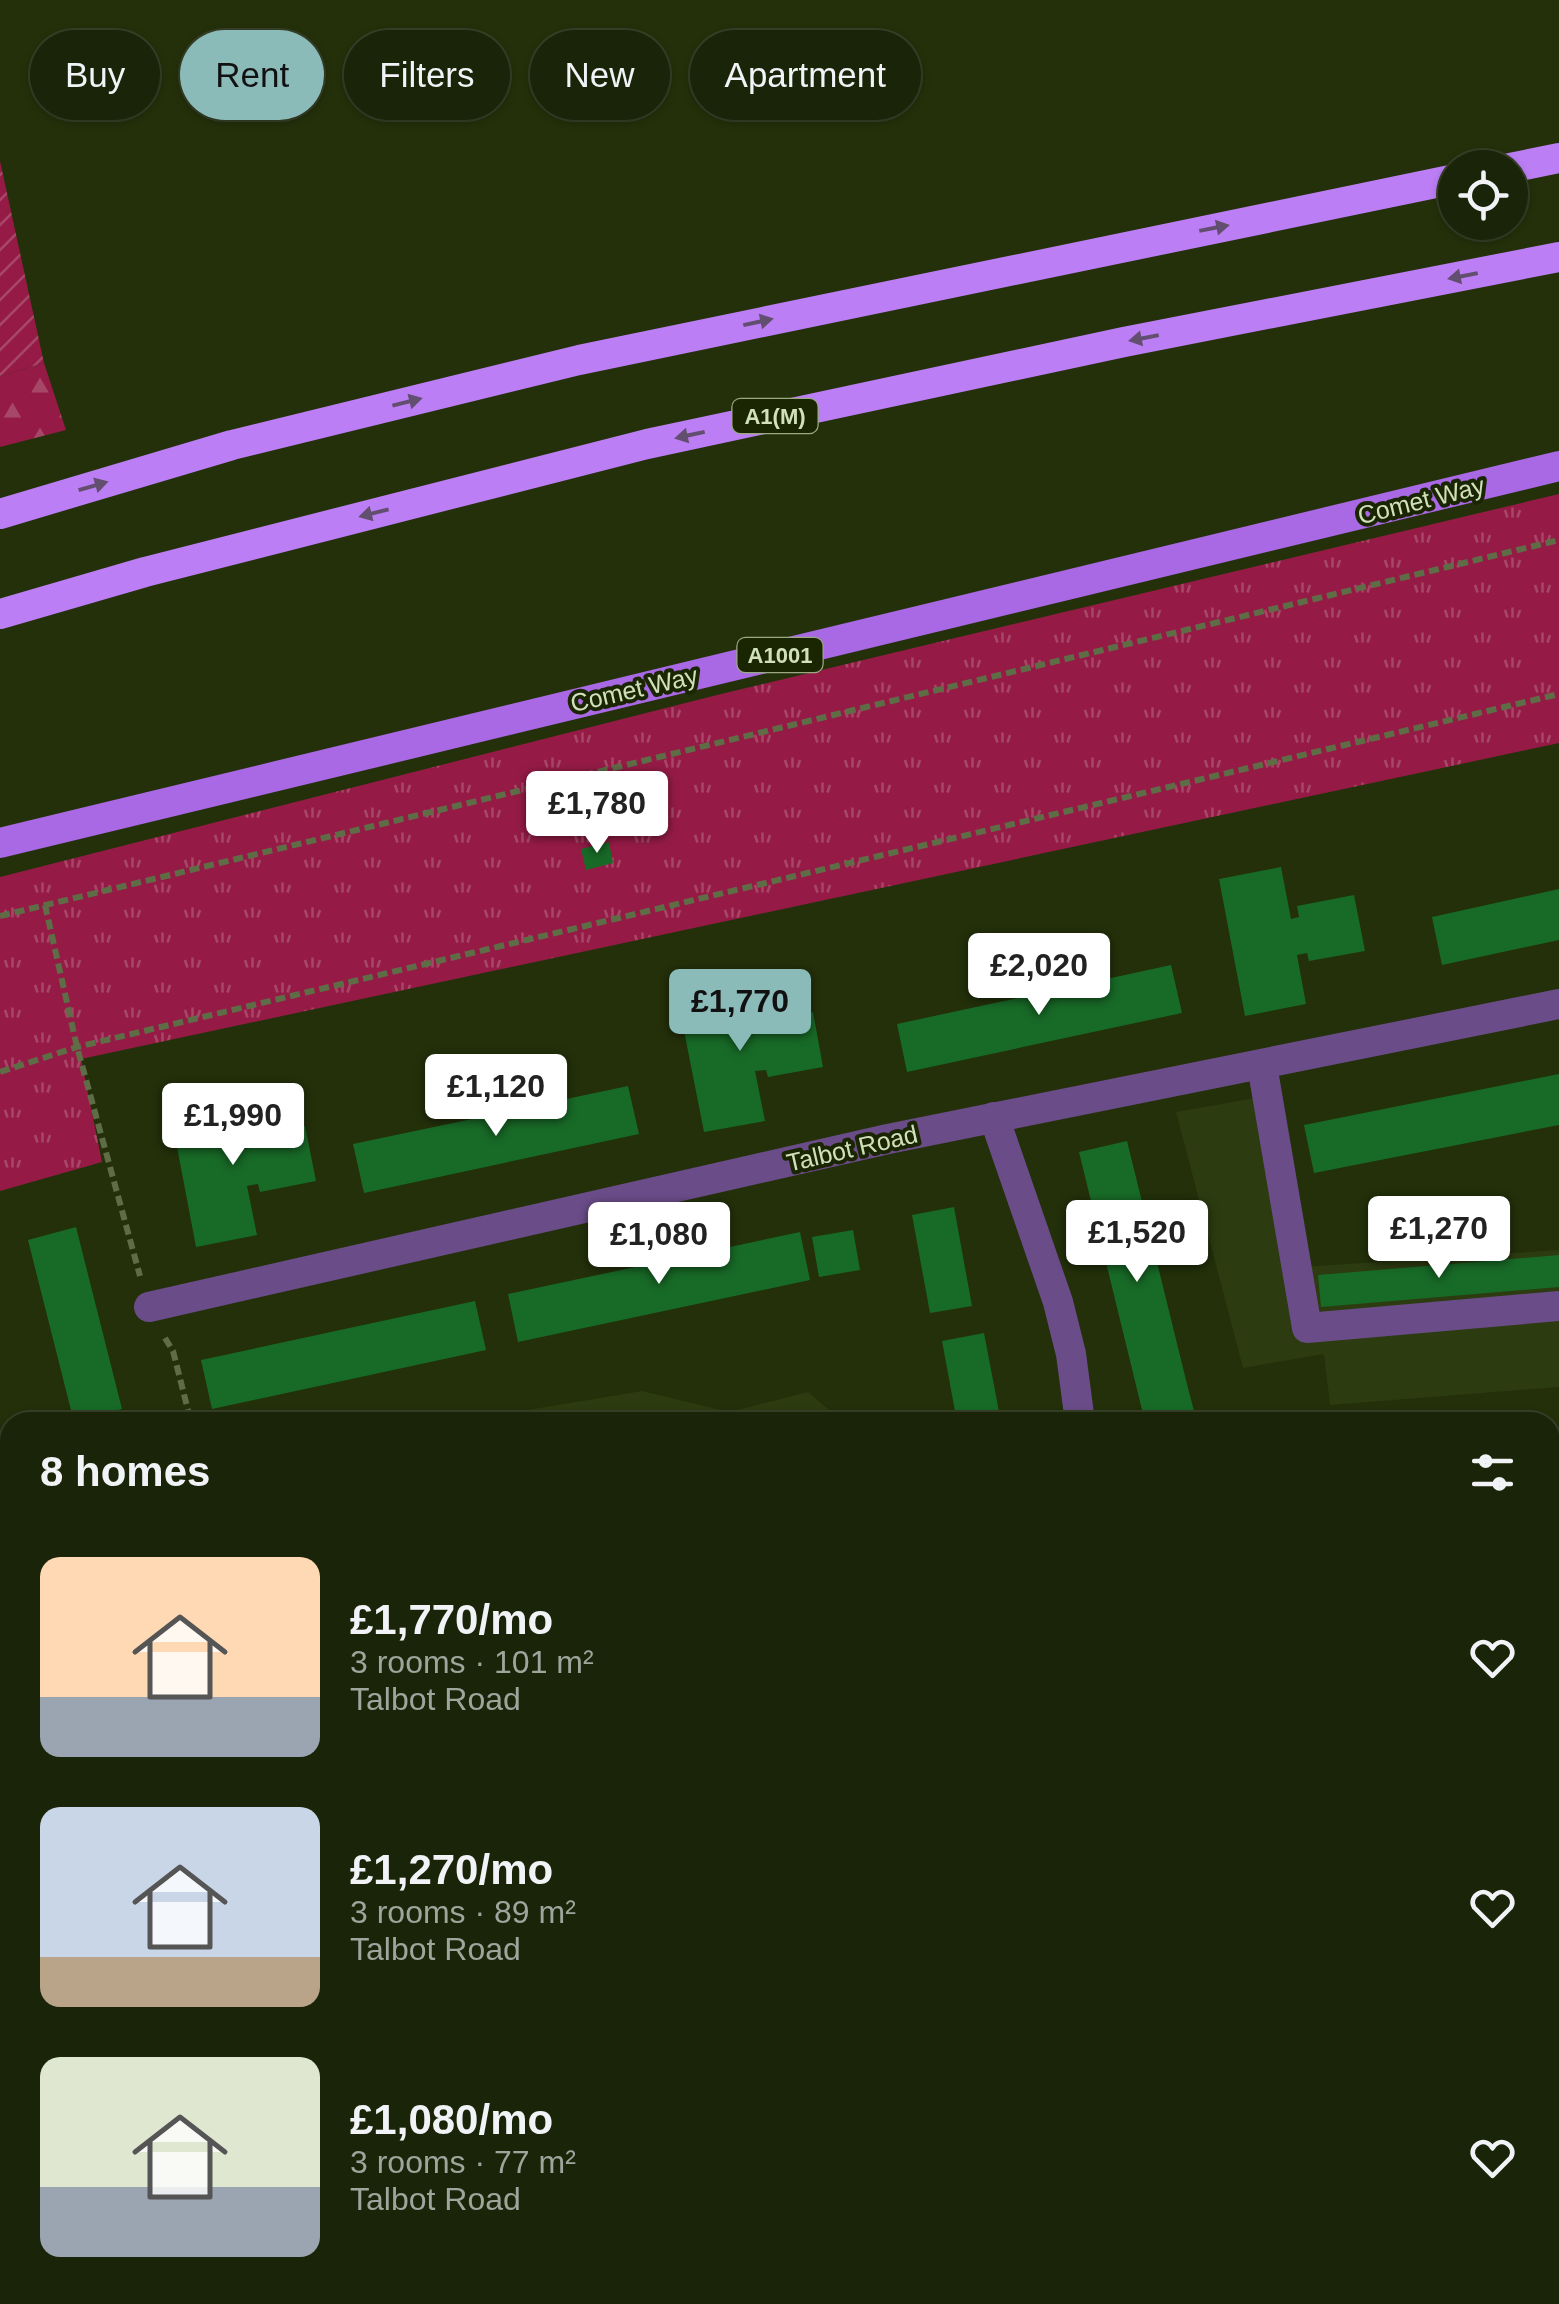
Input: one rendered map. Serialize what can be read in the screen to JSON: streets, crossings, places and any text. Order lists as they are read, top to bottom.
{
  "streets": {
    "highway": ["A1(M)"],
    "main road": ["Comet Way", "A1001"],
    "street": ["Talbot Road"]
  },
  "page": {
    "chip": [
      "Buy",
      "Rent",
      "Filters",
      "New",
      "Apartment"
    ],
    "price": [
      "£1,780",
      "£2,020",
      "£1,770",
      "£1,120",
      "£1,990",
      "£1,270",
      "£1,520",
      "£1,080"
    ],
    "heading": "8 homes",
    "list": [
      {
        "name": "£1,770/mo",
        "note": "3 rooms · 101 m² · Talbot Road"
      },
      {
        "name": "£1,270/mo",
        "note": "3 rooms · 89 m² · Talbot Road"
      },
      {
        "name": "£1,080/mo",
        "note": "3 rooms · 77 m² · Talbot Road"
      }
    ]
  }
}
